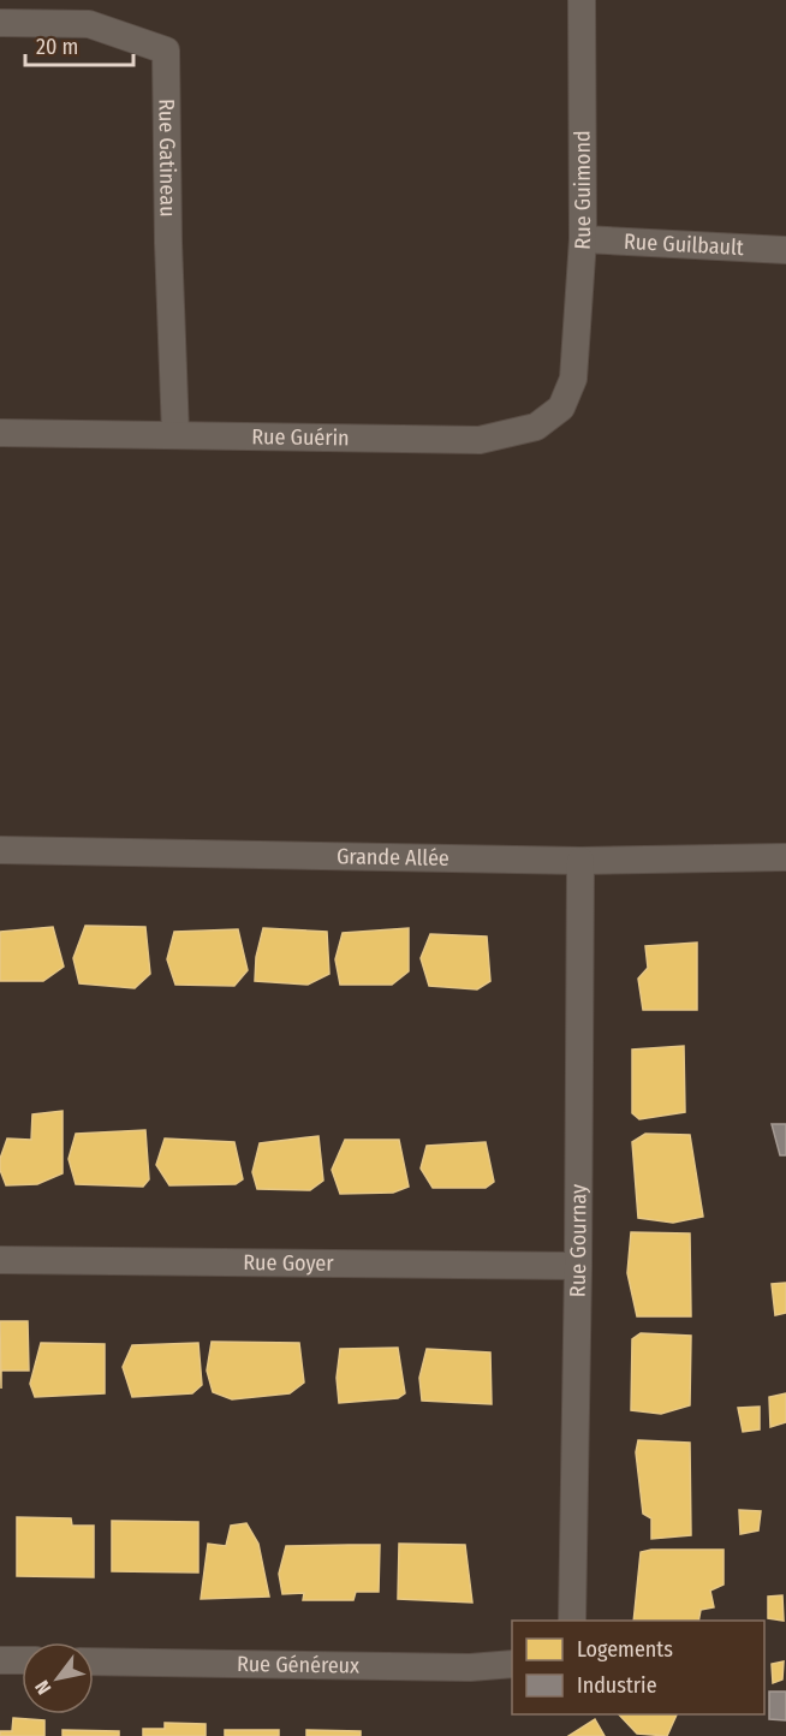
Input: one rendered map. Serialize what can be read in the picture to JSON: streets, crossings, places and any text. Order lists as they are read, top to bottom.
{
  "streets": {
    "street": [
      "Rue Gatineau",
      "Rue Guimond",
      "Rue Guilbault",
      "Rue Guérin",
      "Grande Allée",
      "Rue Gournay",
      "Rue Goyer",
      "Rue Généreux"
    ]
  },
  "crossings": [
    ["Rue Gatineau", "Rue Guérin"],
    ["Rue Guimond", "Rue Guilbault"],
    ["Rue Guimond", "Rue Guérin"],
    ["Grande Allée", "Rue Gournay"],
    ["Rue Gournay", "Rue Goyer"]
  ],
  "legend": ["Logements", "Industrie"],
  "scale_bar": "20 m",
  "north": "bottom left"
}
